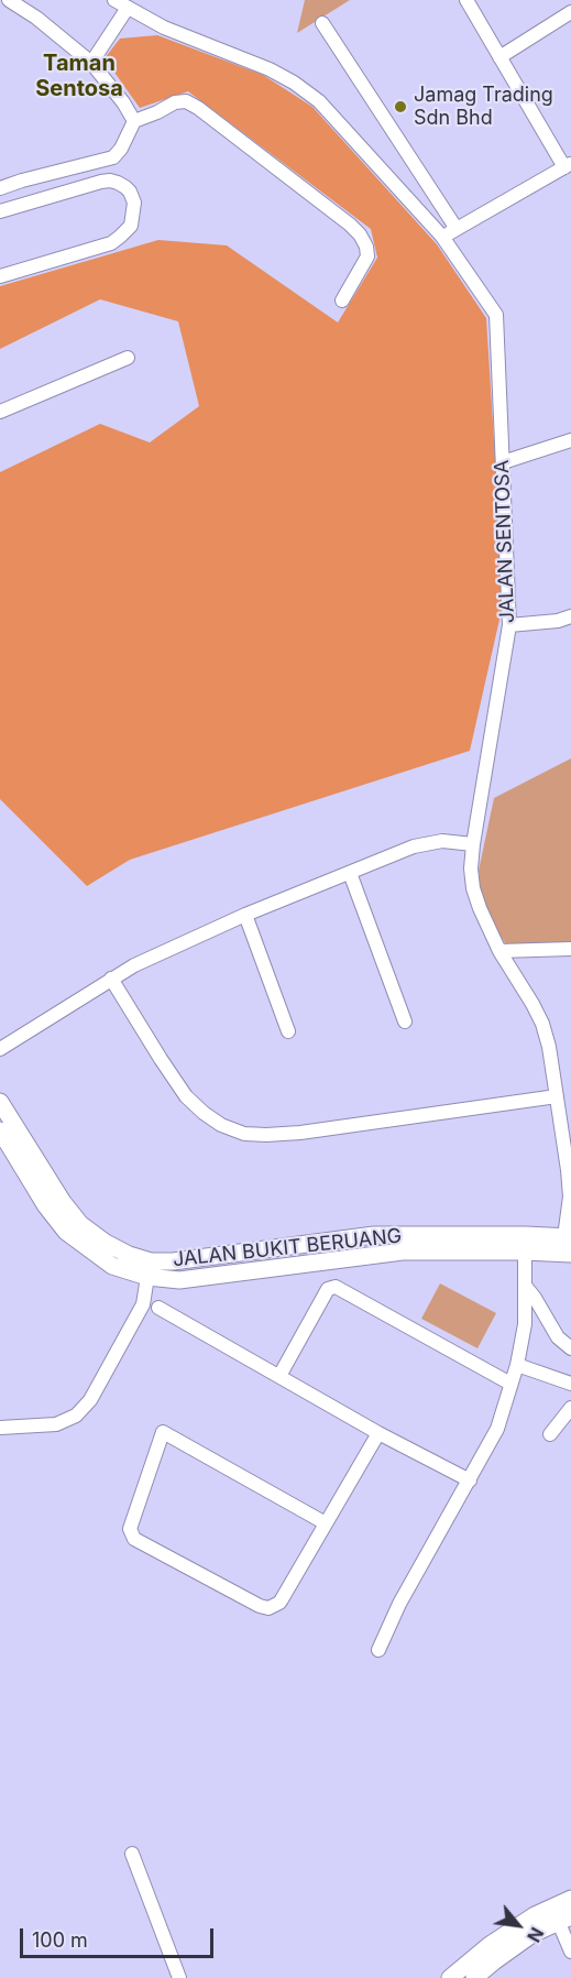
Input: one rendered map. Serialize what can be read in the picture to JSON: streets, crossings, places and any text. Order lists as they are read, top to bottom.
{
  "streets": {
    "main road": ["JALAN BUKIT BERUANG"],
    "street": ["JALAN SENTOSA"]
  },
  "crossings": [
    ["JALAN SENTOSA", "JALAN BUKIT BERUANG"]
  ],
  "districts": ["Taman Sentosa"],
  "places": ["Jamag Trading Sdn Bhd"],
  "scale_bar": "100 m",
  "north": "bottom right"
}
